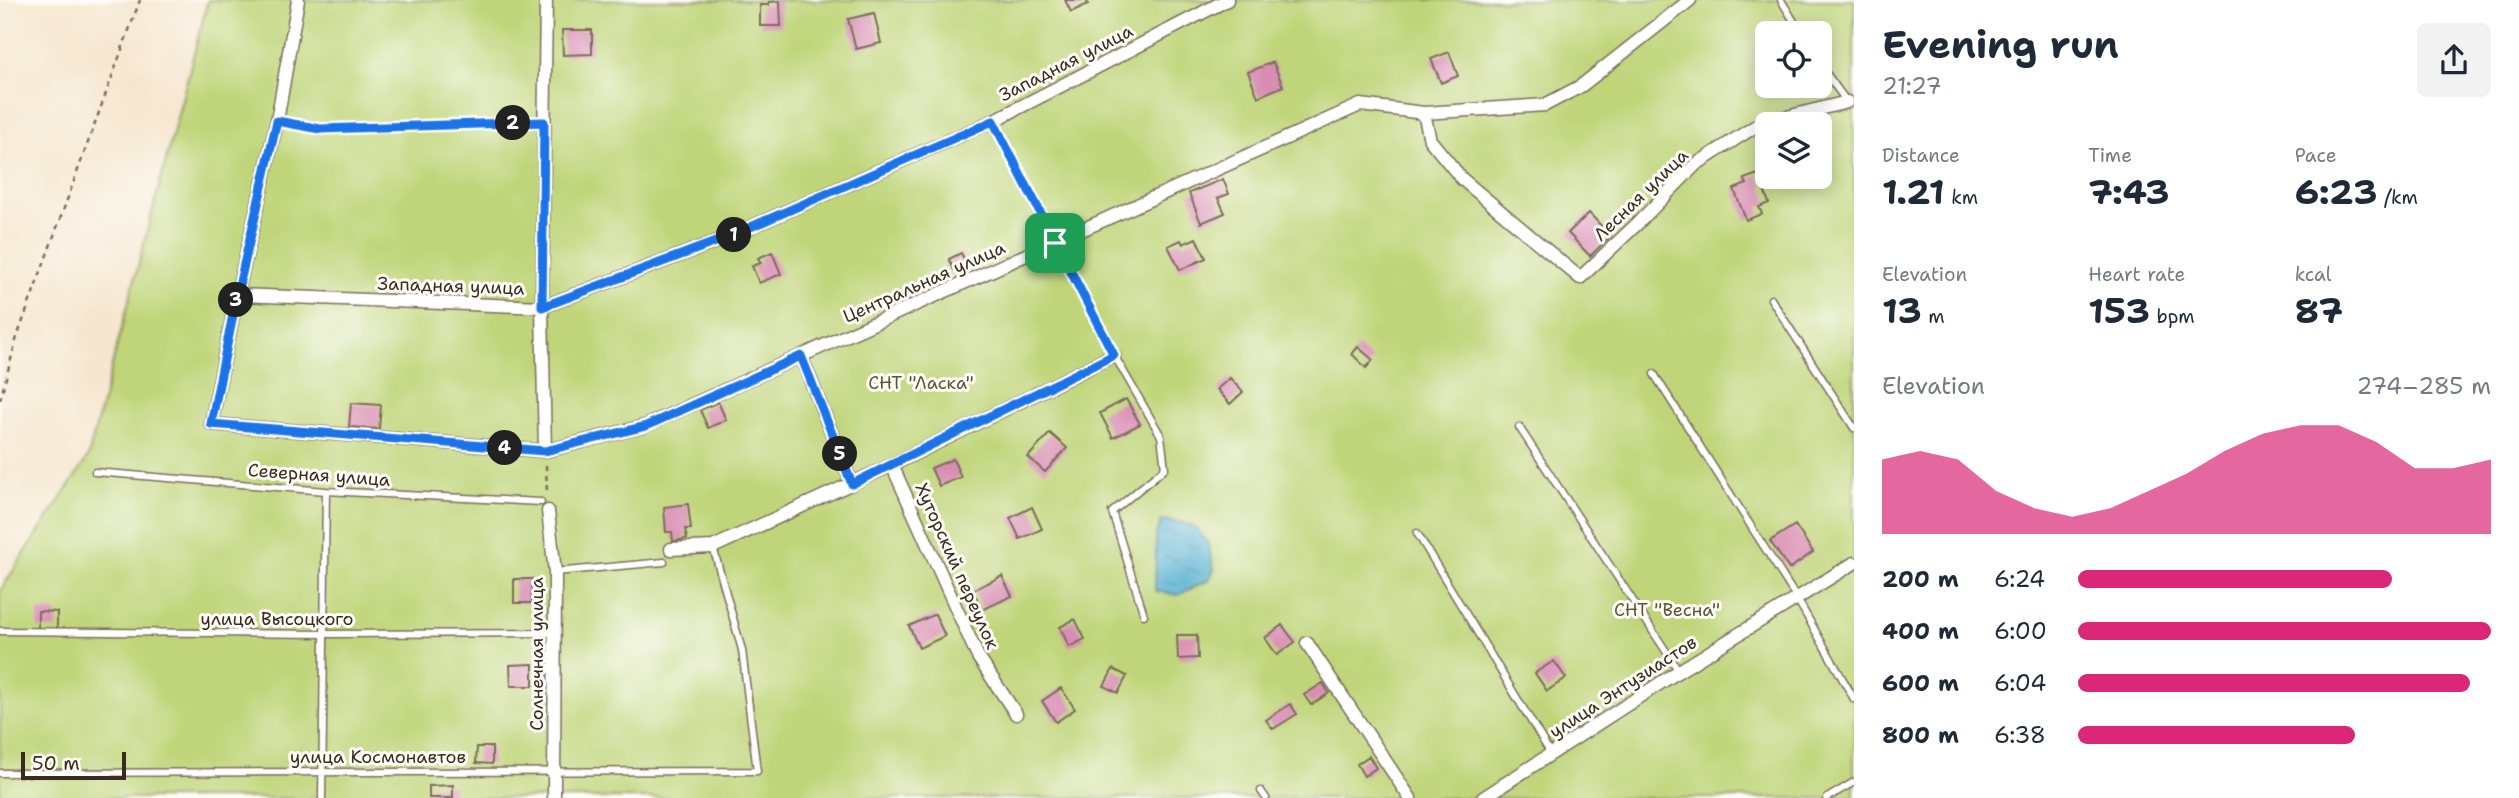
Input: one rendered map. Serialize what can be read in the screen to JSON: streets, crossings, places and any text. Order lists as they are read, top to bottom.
{
  "streets": {
    "street": [
      "Западная улица",
      "Лесная улица",
      "Центральная улица",
      "Хуторский переулок",
      "Солнечная улица",
      "улица Энтузиастов"
    ],
    "lane": ["Северная улица", "улица Высоцкого", "улица Космонавтов"]
  },
  "crossings": [
    ["Западная улица", "Центральная улица"],
    ["Лесная улица", "Центральная улица"],
    ["Северная улица", "Солнечная улица"],
    ["улица Высоцкого", "Солнечная улица"],
    ["Солнечная улица", "улица Космонавтов"]
  ],
  "parks": ["СНТ \"Ласка\"", "СНТ \"Весна\""],
  "scale_bar": "50 m",
  "page": {
    "heading": ["Evening run", "21:27"],
    "pins": [
      "2",
      "1",
      "3",
      "4",
      "5"
    ],
    "stats": [
      ["Distance", "1.21 km"],
      ["Time", "7:43"],
      ["Pace", "6:23 /km"],
      ["Elevation", "13 m"],
      ["Heart rate", "153 bpm"],
      ["kcal", "87"]
    ],
    "chart": ["Elevation", "274–285 m"],
    "list": [
      {
        "name": "200 m",
        "note": "6:24"
      },
      {
        "name": "400 m",
        "note": "6:00"
      },
      {
        "name": "600 m",
        "note": "6:04"
      },
      {
        "name": "800 m",
        "note": "6:38"
      }
    ],
    "scale": "50 m"
  }
}
